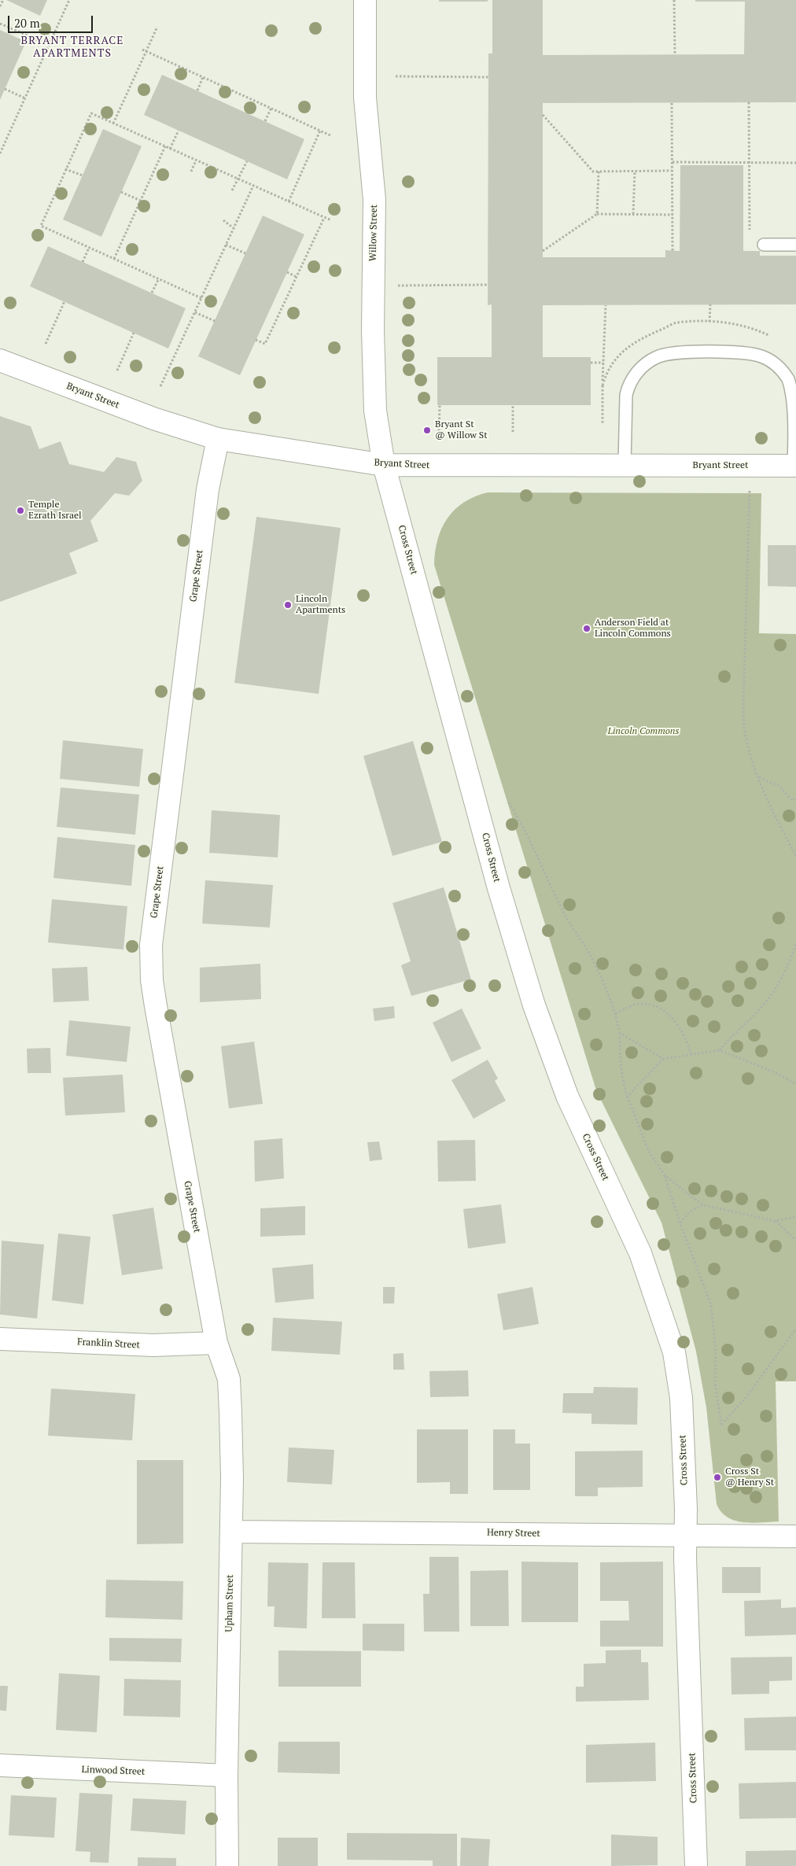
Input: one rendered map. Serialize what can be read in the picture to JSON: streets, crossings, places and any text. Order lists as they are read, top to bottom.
{
  "streets": {
    "main road": [
      "Willow Street",
      "Bryant Street",
      "Cross Street",
      "Grape Street",
      "Franklin Street",
      "Henry Street",
      "Upham Street",
      "Linwood Street"
    ]
  },
  "crossings": [
    ["Willow Street", "Bryant Street"],
    ["Willow Street", "Cross Street"],
    ["Bryant Street", "Cross Street"],
    ["Bryant Street", "Grape Street"],
    ["Cross Street", "Henry Street"],
    ["Grape Street", "Franklin Street"],
    ["Grape Street", "Upham Street"],
    ["Franklin Street", "Upham Street"],
    ["Henry Street", "Upham Street"],
    ["Upham Street", "Linwood Street"]
  ],
  "districts": ["BRYANT TERRACE APARTMENTS"],
  "parks": ["Lincoln Commons"],
  "places": [
    "Bryant St @ Willow St",
    "Temple Ezrath Israel",
    "Lincoln Apartments",
    "Anderson Field at Lincoln Commons",
    "Cross St @ Henry St"
  ],
  "scale_bar": "20 m"
}
